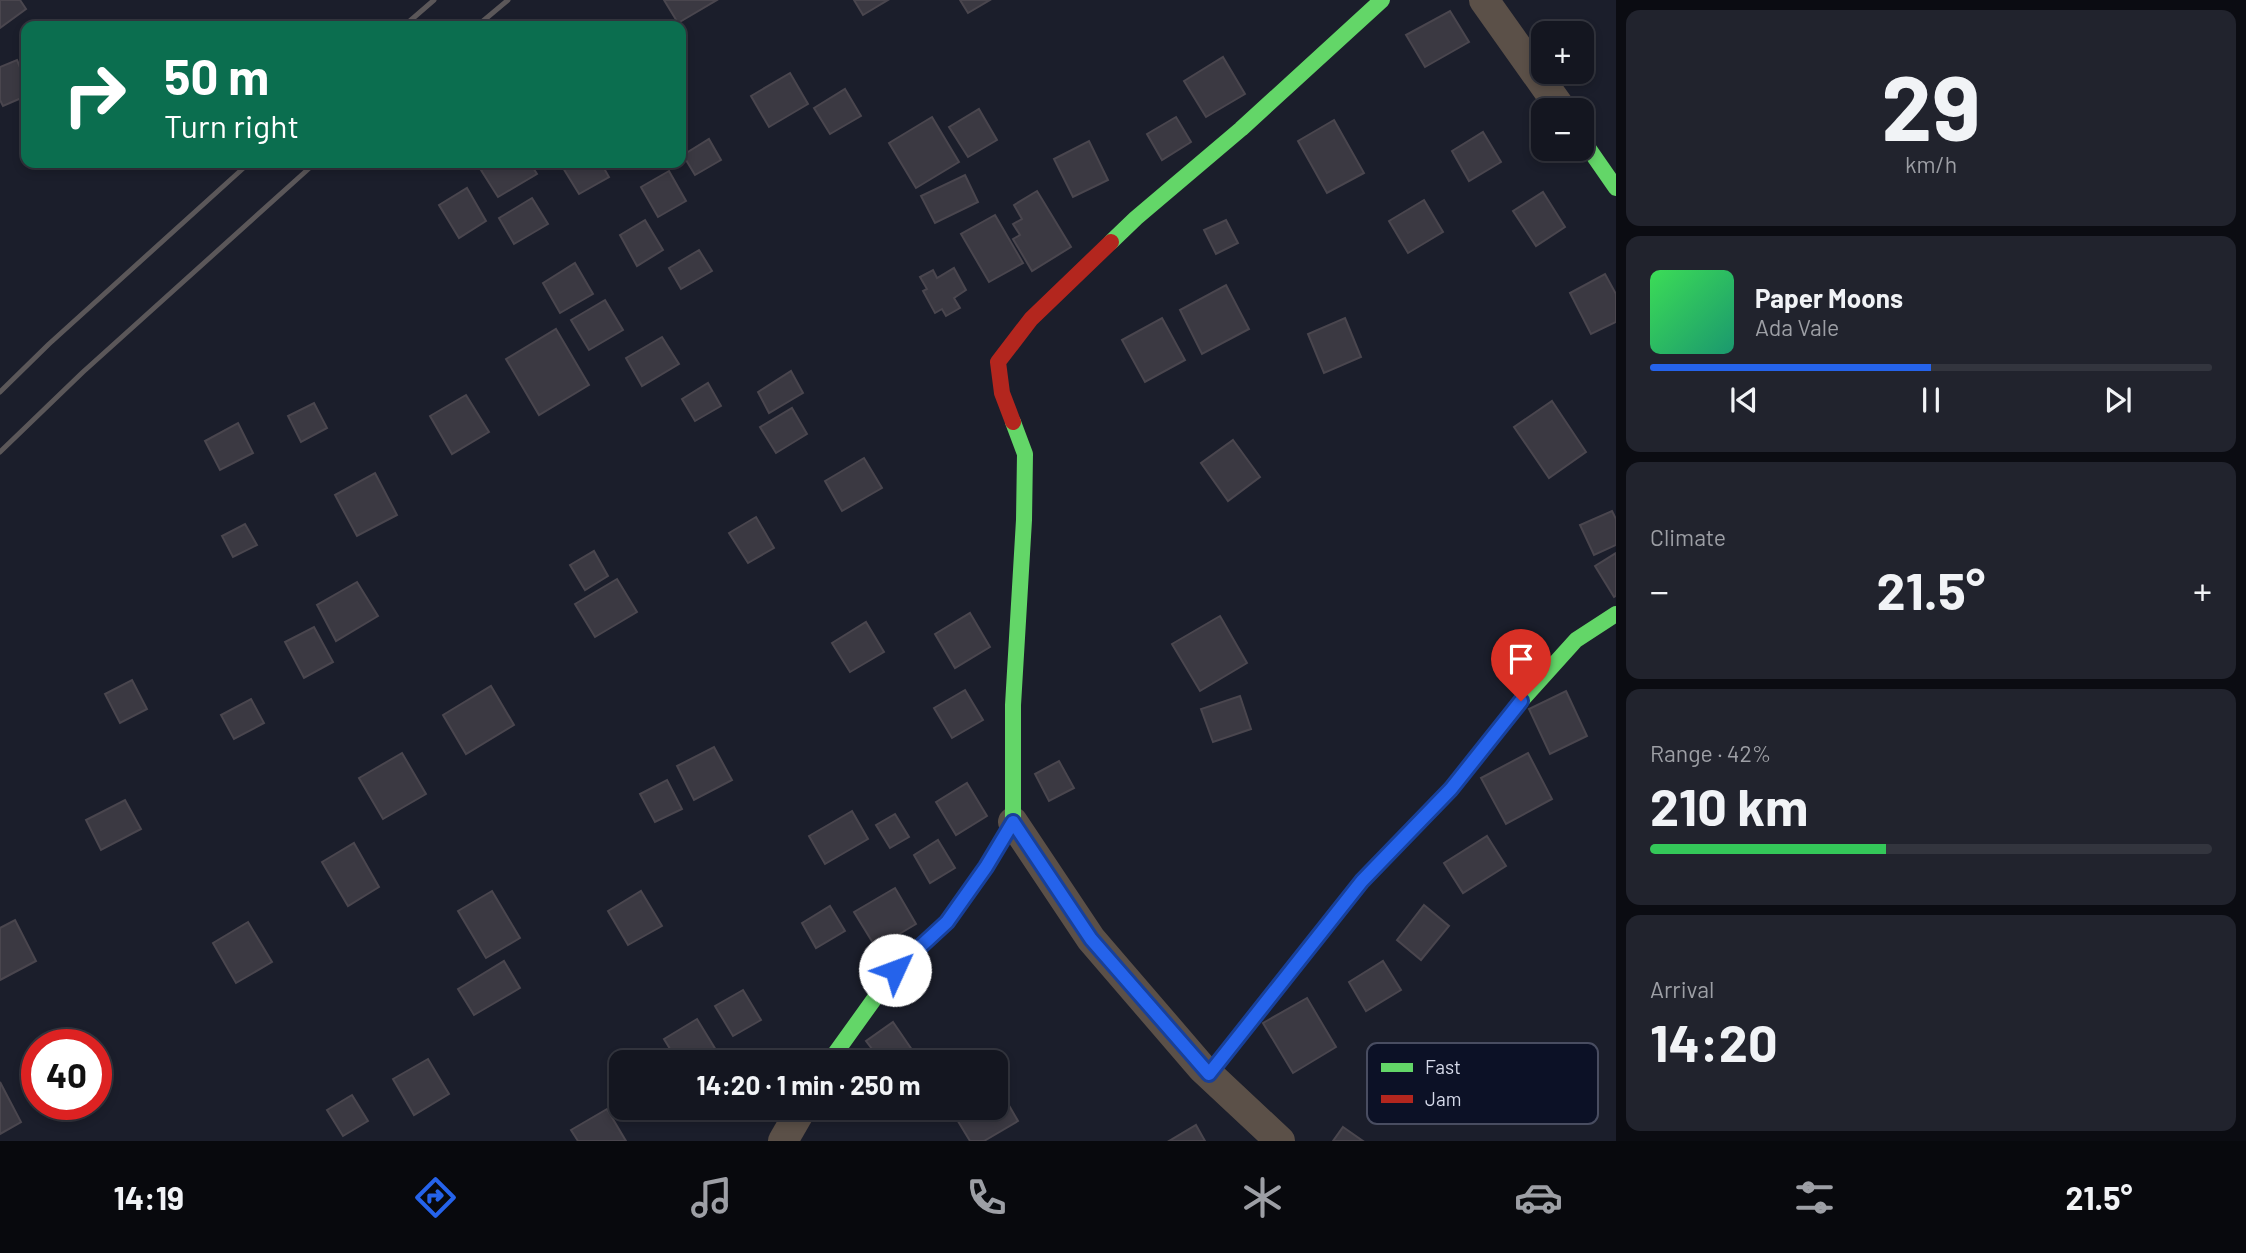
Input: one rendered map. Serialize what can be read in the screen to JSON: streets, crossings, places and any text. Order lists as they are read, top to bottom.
{
  "legend": ["Fast", "Jam"],
  "page": {
    "tile": [
      ["29", "km/h"],
      "Climate",
      ["Range · 42%", "210 km"],
      ["Arrival", "14:20"]
    ],
    "map_buttons": ["+", "−"],
    "turn": ["50 m", "Turn right"],
    "song": ["Paper Moons", "Ada Vale"],
    "heat": ["−", "21.5°", "+"],
    "limit": "40",
    "trip": "14:20 · 1 min · 250 m",
    "tabs": ["14:19", "21.5°"]
  }
}
